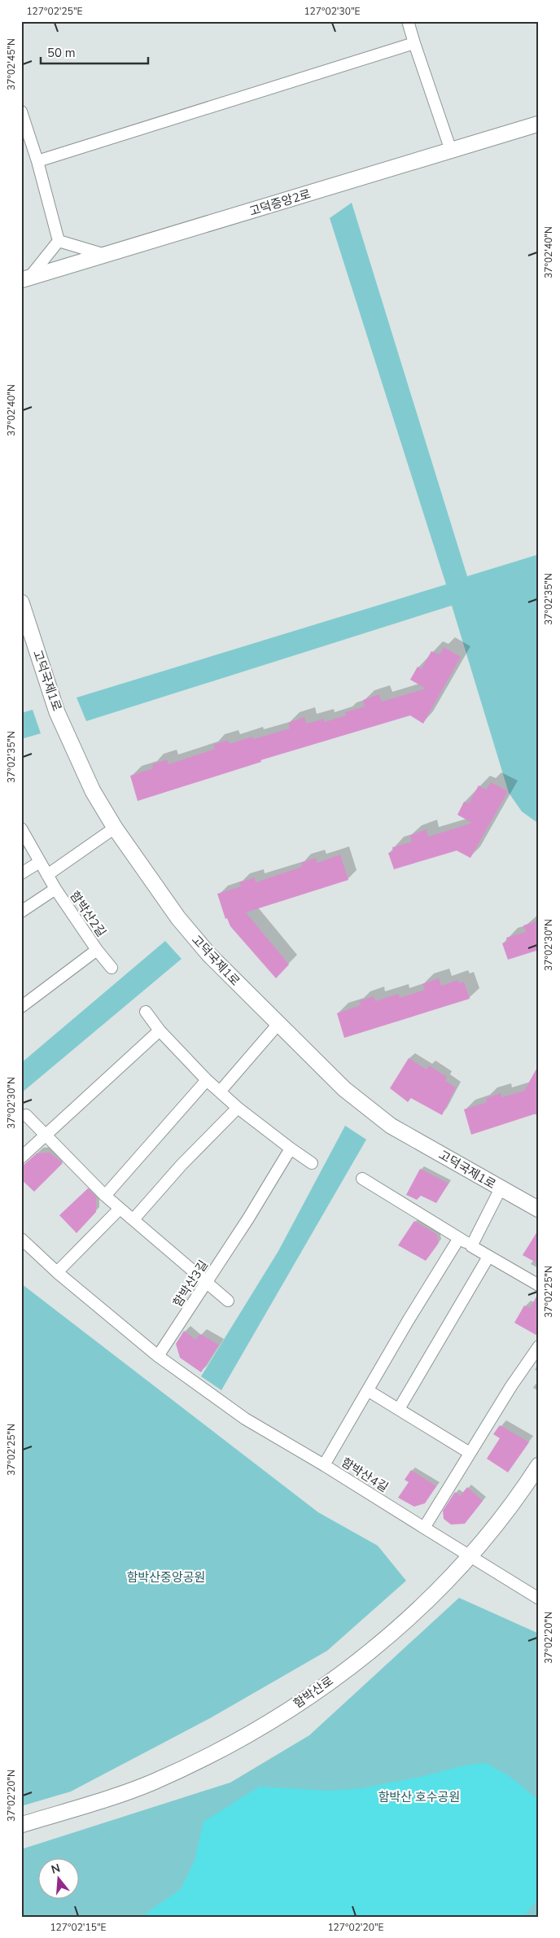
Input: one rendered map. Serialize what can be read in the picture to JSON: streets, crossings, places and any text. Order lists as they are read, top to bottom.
{
  "streets": {
    "street": [
      "고덕중앙2로",
      "고덕국제1로",
      "함박산2길",
      "함박산3길",
      "함박산4길",
      "함박산로"
    ]
  },
  "crossings": [
    ["함박산4길", "함박산로"]
  ],
  "parks": ["함박산중앙공원", "함박산 호수공원"],
  "scale_bar": "50 m",
  "north": "top",
  "coordinates": [
    "127°02'25\"E",
    "127°02'30\"E",
    "37°02'45\"N",
    "37°02'40\"N",
    "37°02'35\"N",
    "37°02'30\"N",
    "37°02'25\"N",
    "37°02'20\"N",
    "127°02'15\"E",
    "127°02'20\"E"
  ]
}
